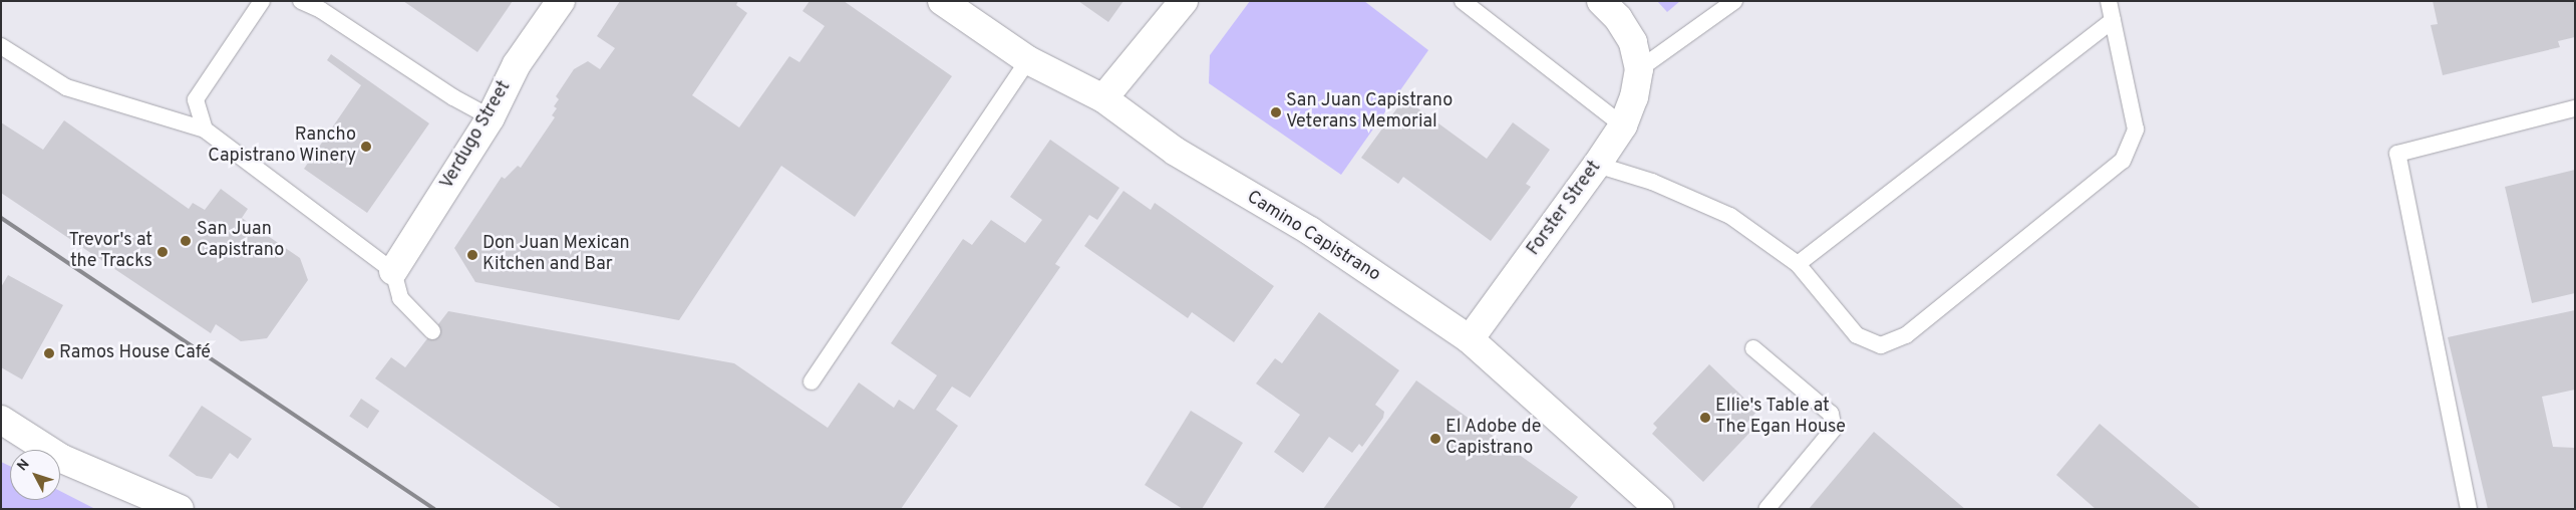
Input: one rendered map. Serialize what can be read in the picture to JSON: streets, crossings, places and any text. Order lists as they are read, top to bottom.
{
  "streets": {
    "street": ["Verdugo Street", "Forster Street", "Camino Capistrano"]
  },
  "crossings": [
    ["Forster Street", "Camino Capistrano"]
  ],
  "places": [
    "San Juan Capistrano Veterans Memorial",
    "Rancho Capistrano Winery",
    "San Juan Capistrano",
    "Trevor's at the Tracks",
    "Don Juan Mexican Kitchen and Bar",
    "Ramos House Café",
    "Ellie's Table at The Egan House",
    "El Adobe de Capistrano"
  ],
  "north": "top left"
}
